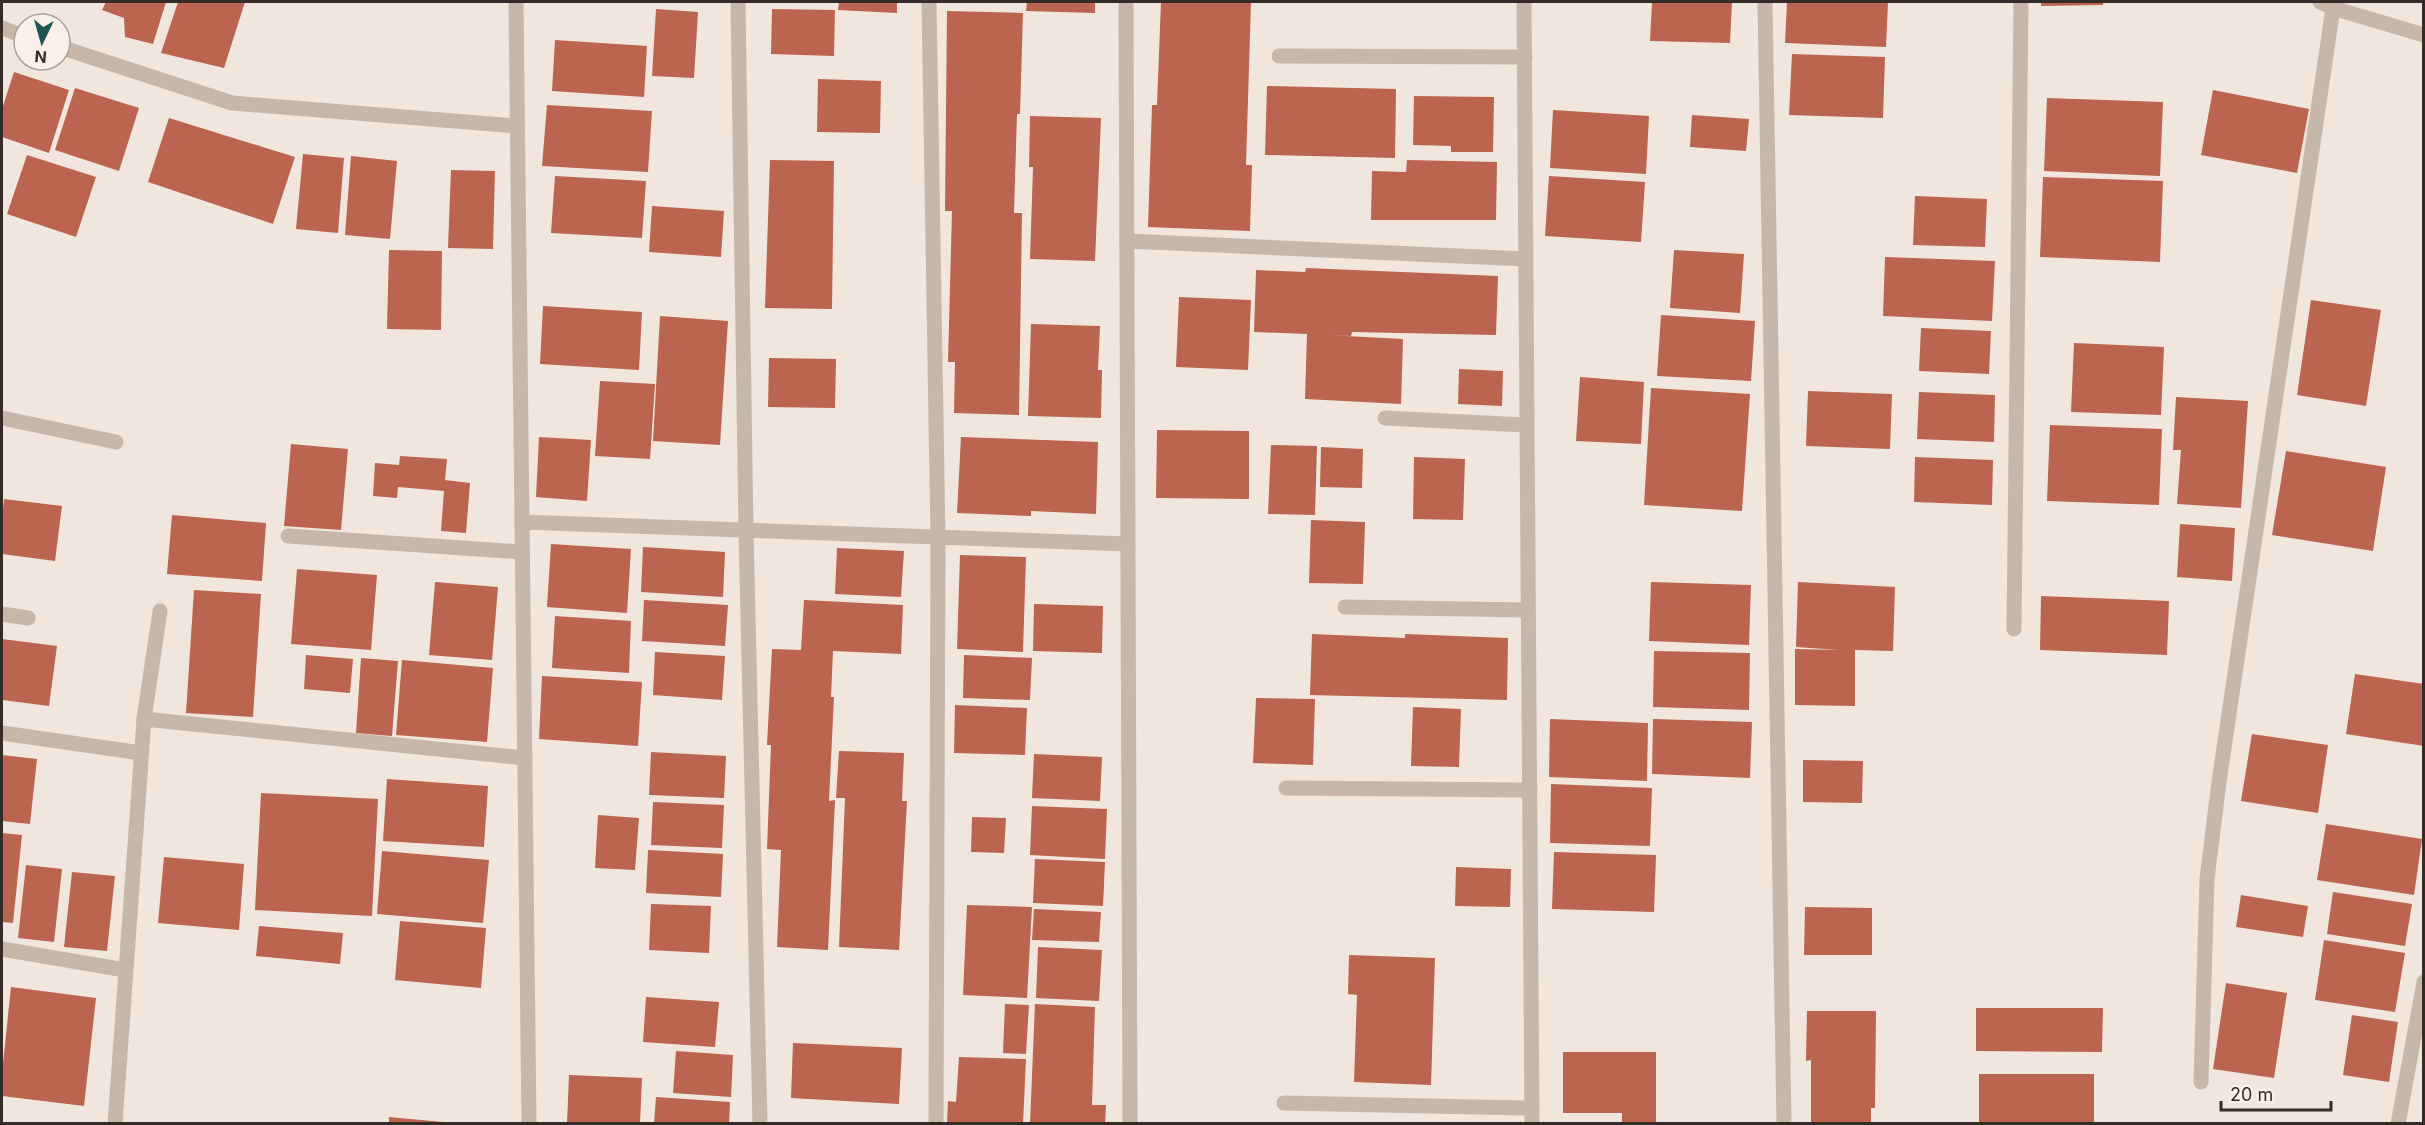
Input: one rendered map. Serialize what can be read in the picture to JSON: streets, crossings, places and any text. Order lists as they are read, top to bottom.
{
  "scale_bar": "20 m",
  "north": "bottom"
}
